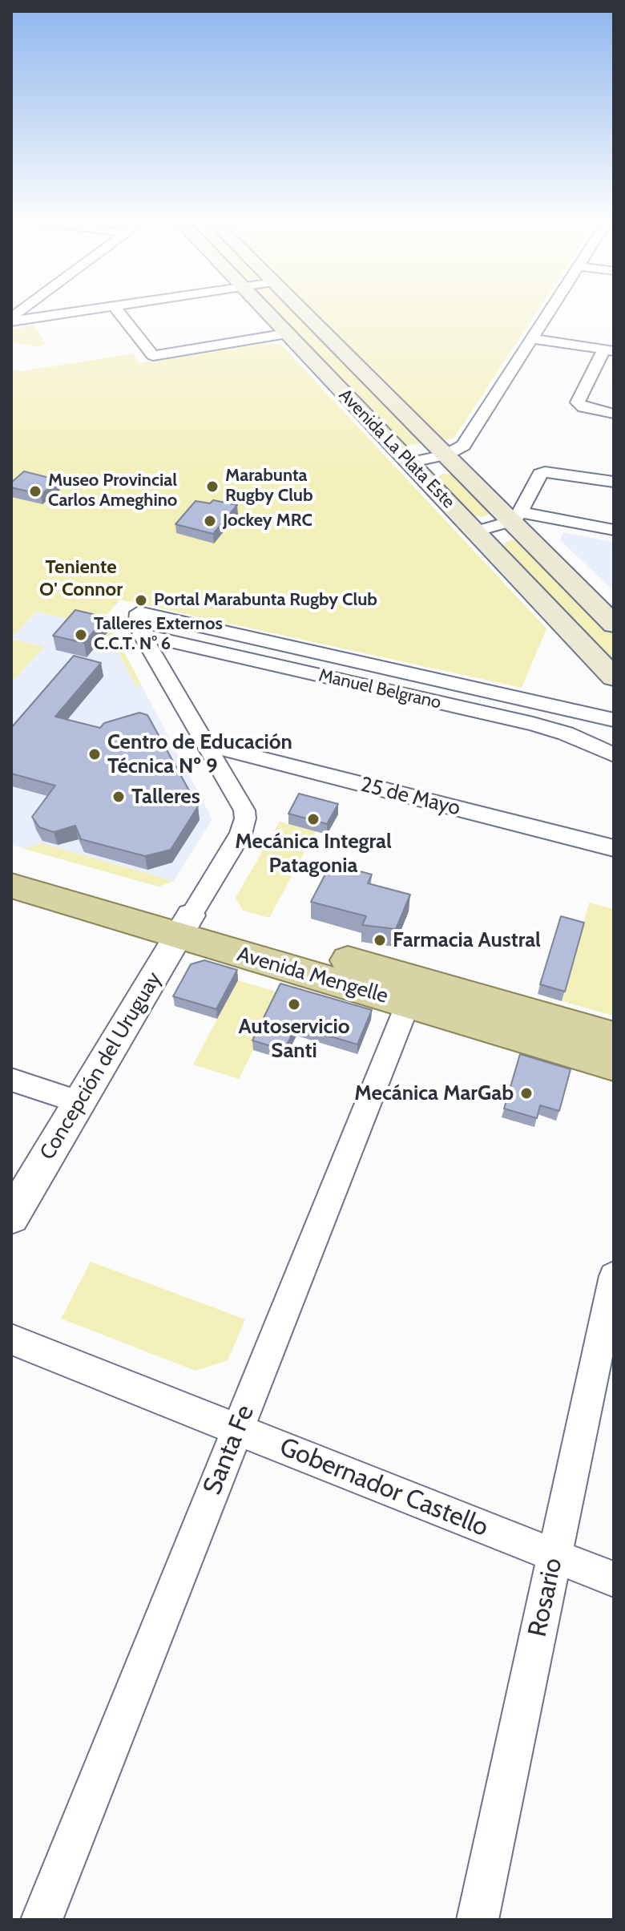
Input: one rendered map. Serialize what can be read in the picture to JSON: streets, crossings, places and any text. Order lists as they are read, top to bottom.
{
  "streets": {
    "main road": ["Avenida La Plata Este", "Avenida Mengelle"],
    "street": [
      "Manuel Belgrano",
      "25 de Mayo",
      "Concepción del Uruguay",
      "Santa Fe",
      "Gobernador Castello",
      "Rosario"
    ]
  },
  "crossings": [
    ["Avenida Mengelle", "Concepción del Uruguay"],
    ["Avenida Mengelle", "Santa Fe"],
    ["Santa Fe", "Gobernador Castello"],
    ["Gobernador Castello", "Rosario"]
  ],
  "districts": ["Teniente O' Connor"],
  "places": [
    "Marabunta Rugby Club",
    "Museo Provincial Carlos Ameghino",
    "Jockey MRC",
    "Portal Marabunta Rugby Club",
    "Talleres Externos C.C.T. N° 6",
    "Centro de Educación Técnica Nº 9",
    "Talleres",
    "Mecánica Integral Patagonia",
    "Farmacia Austral",
    "Autoservicio Santi",
    "Mecánica MarGab"
  ]
}
